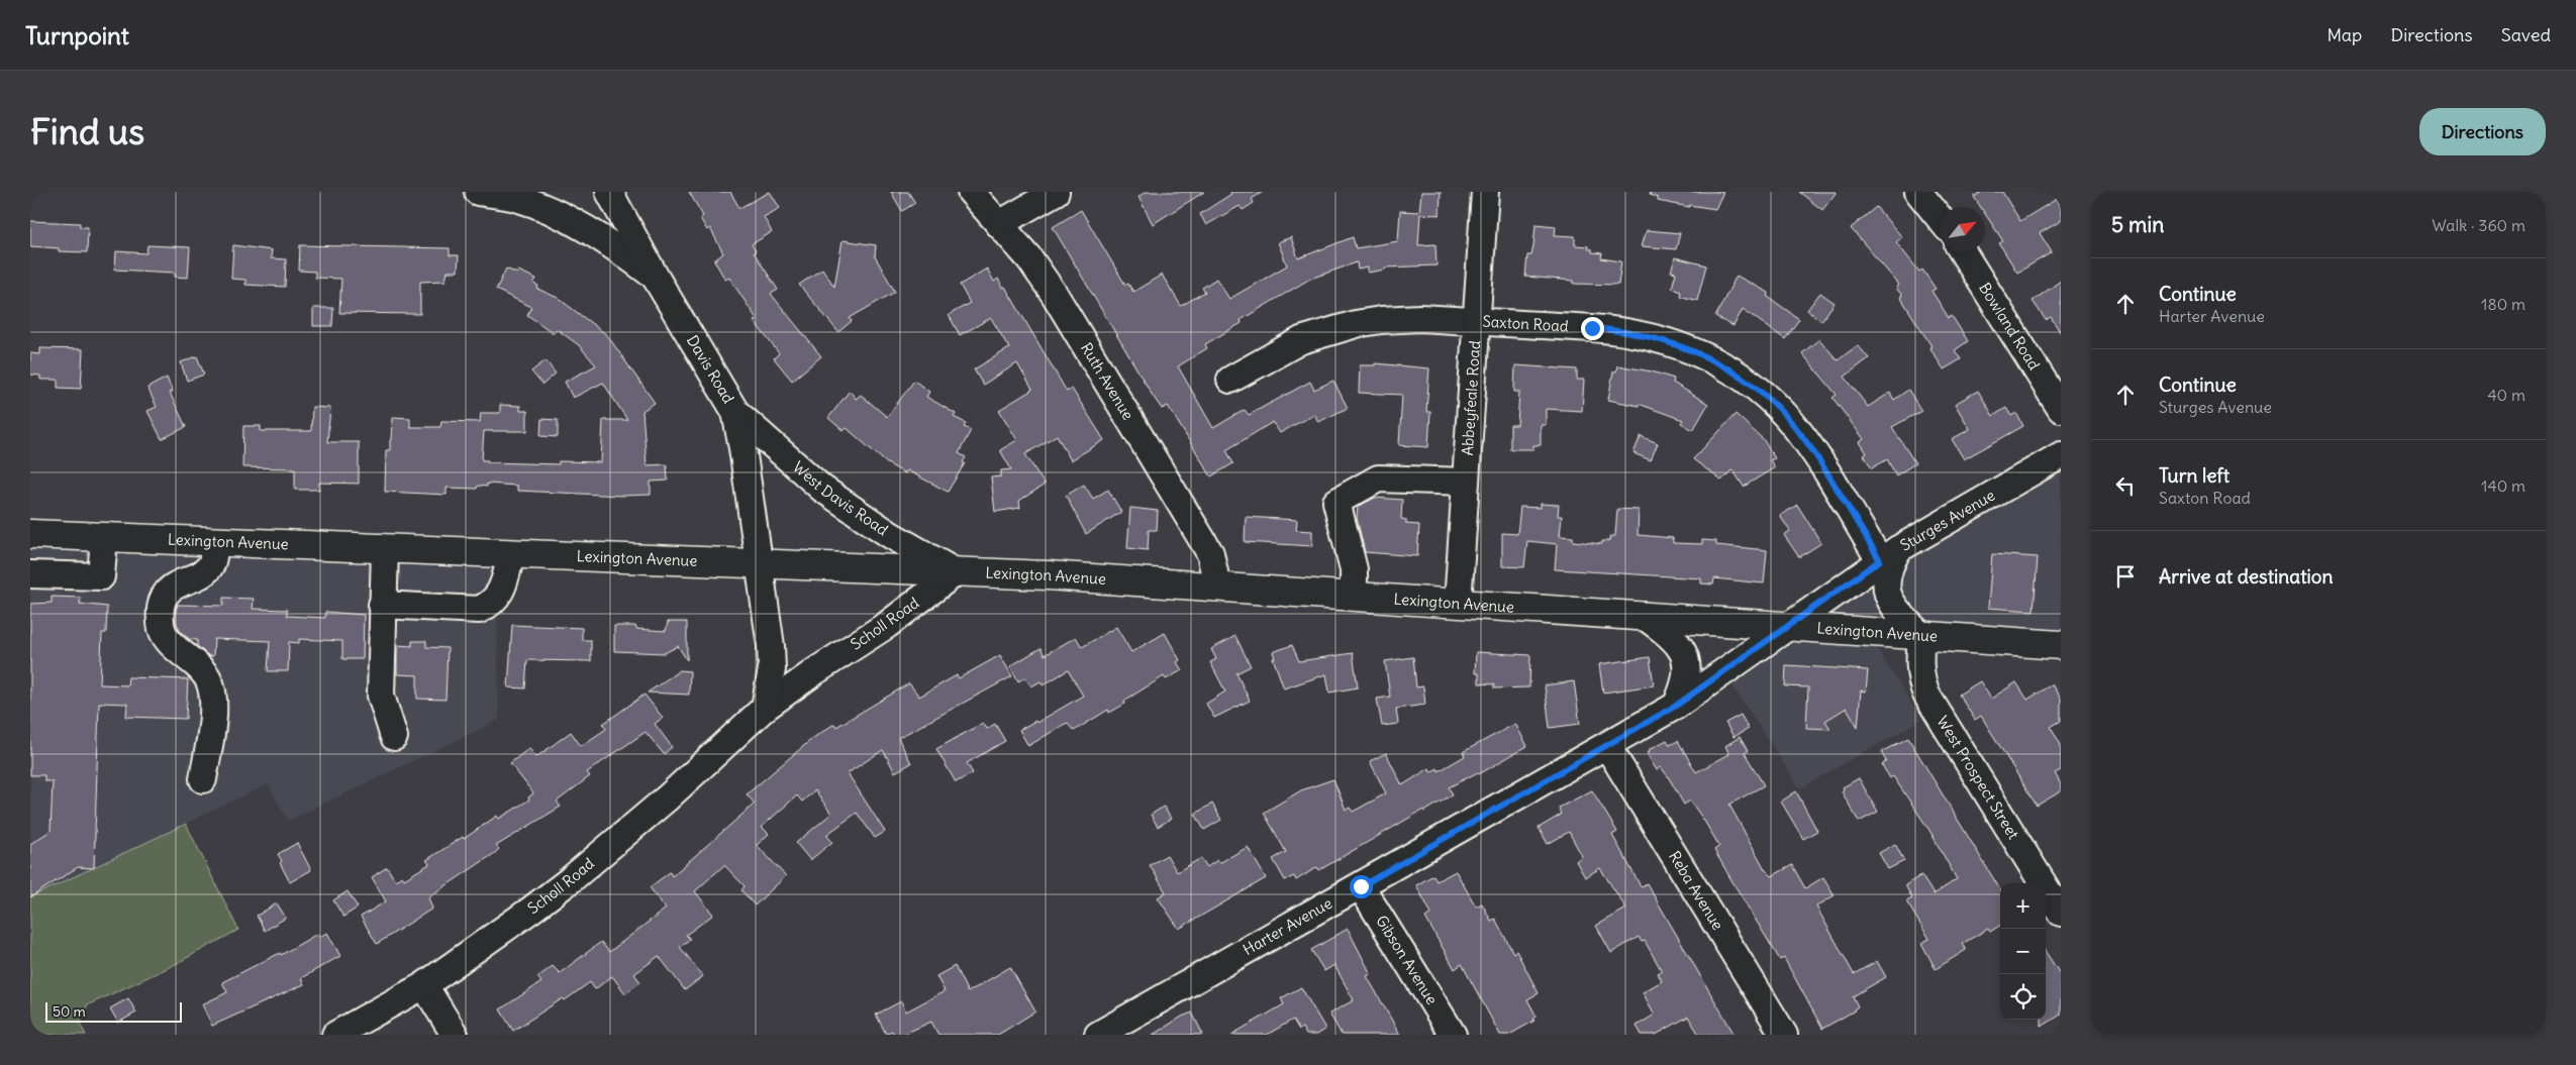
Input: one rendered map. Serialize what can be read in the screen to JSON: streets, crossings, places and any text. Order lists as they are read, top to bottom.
{
  "streets": {
    "main road": ["Lexington Avenue"],
    "street": [
      "Saxton Road",
      "Bowland Road",
      "Davis Road",
      "Ruth Avenue",
      "Abbeyfeale Road",
      "West Davis Road",
      "Sturges Avenue",
      "Scholl Road",
      "West Prospect Street",
      "Reba Avenue",
      "Harter Avenue",
      "Gibson Avenue"
    ]
  },
  "crossings": [
    ["Saxton Road", "Abbeyfeale Road"],
    ["Saxton Road", "Sturges Avenue"],
    ["Davis Road", "West Davis Road"],
    ["Davis Road", "Lexington Avenue"],
    ["Ruth Avenue", "Lexington Avenue"],
    ["Abbeyfeale Road", "Lexington Avenue"],
    ["West Davis Road", "Lexington Avenue"],
    ["West Davis Road", "Scholl Road"],
    ["Sturges Avenue", "Lexington Avenue"],
    ["Sturges Avenue", "Harter Avenue"],
    ["Lexington Avenue", "Scholl Road"],
    ["Lexington Avenue", "West Prospect Street"],
    ["Lexington Avenue", "Harter Avenue"],
    ["Reba Avenue", "Harter Avenue"],
    ["Harter Avenue", "Gibson Avenue"]
  ],
  "scale_bar": "50 m",
  "north": "top right",
  "page": {
    "header": "Turnpoint",
    "nav": ["Map", "Directions", "Saved"],
    "buttons": "Directions",
    "title": "Find us",
    "heading": ["5 min", "Walk · 360 m"],
    "list": [
      ["Continue", "Harter Avenue", "180 m"],
      ["Continue", "Sturges Avenue", "40 m"],
      ["Turn left", "Saxton Road", "140 m"],
      "Arrive at destination"
    ],
    "map_buttons": ["+", "−"],
    "scale": "50 m"
  }
}
